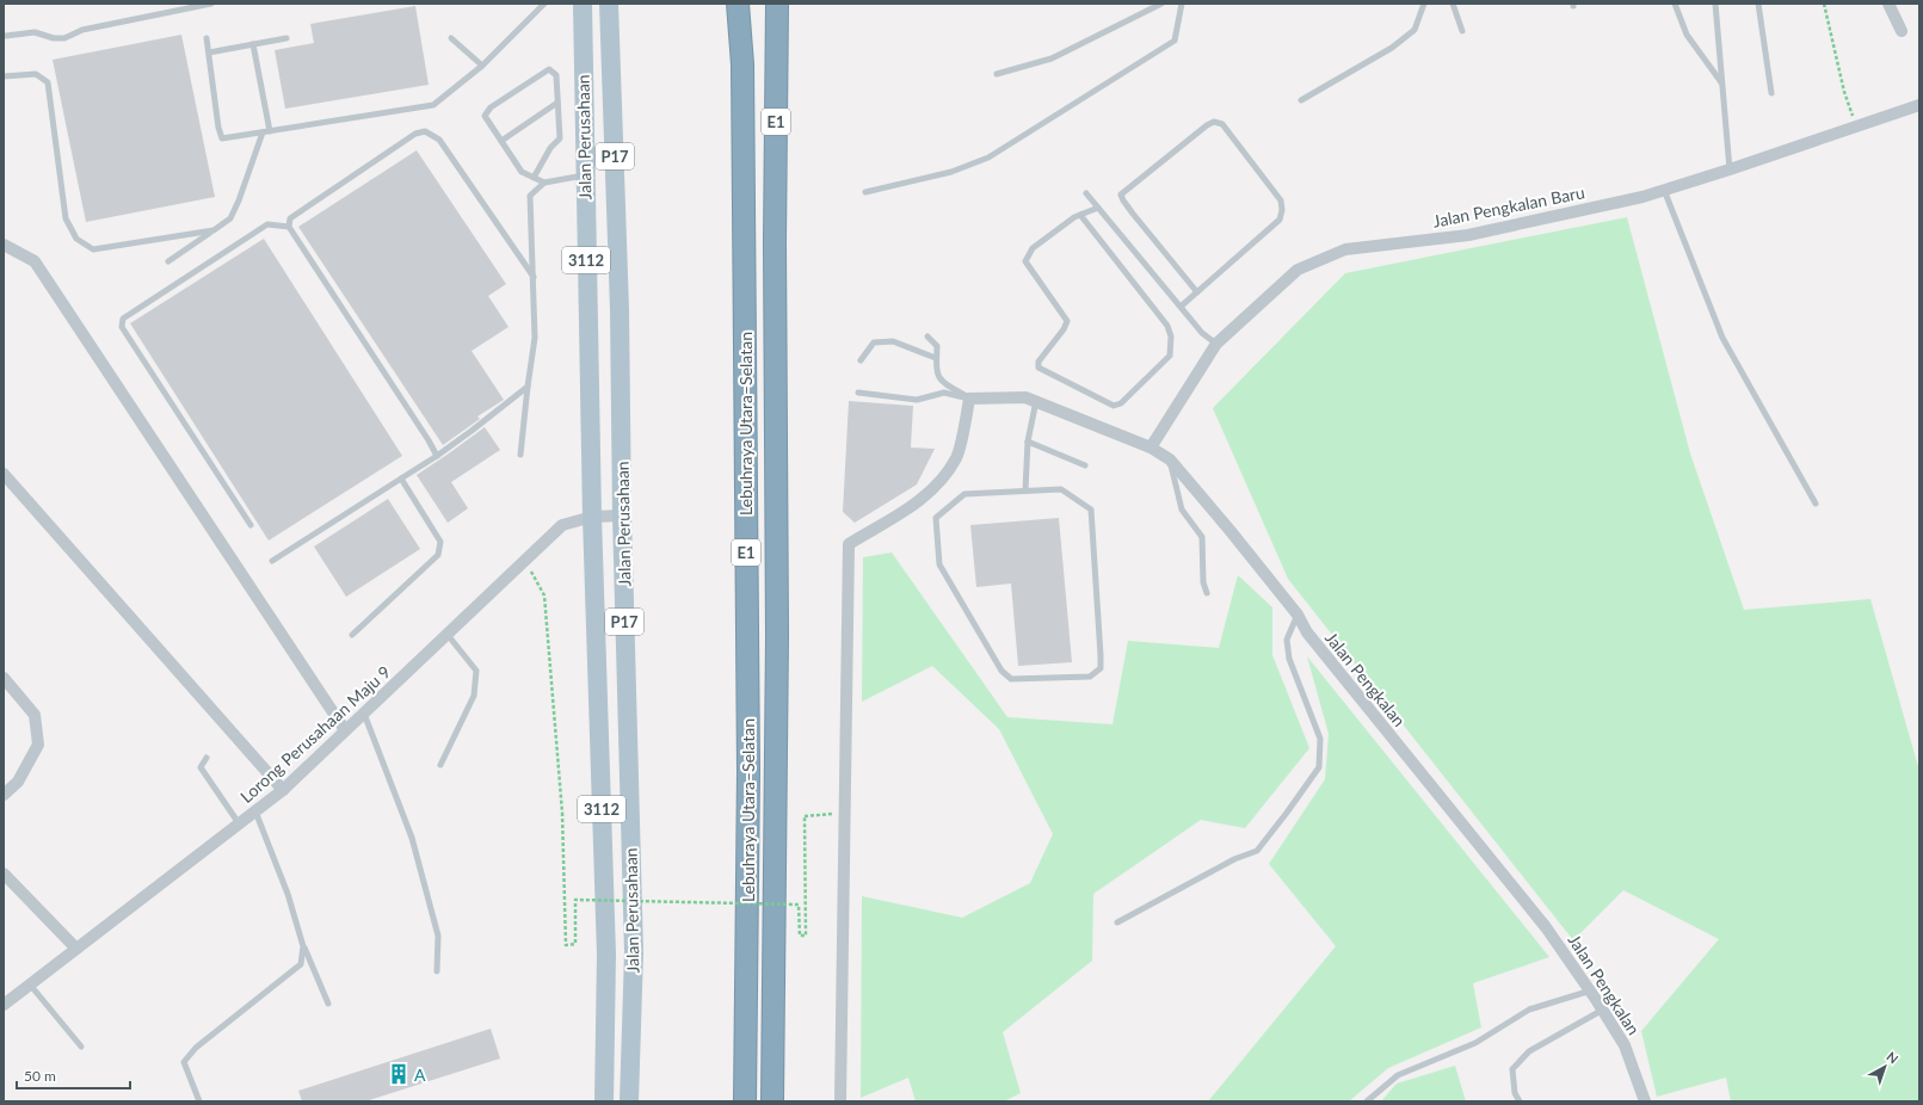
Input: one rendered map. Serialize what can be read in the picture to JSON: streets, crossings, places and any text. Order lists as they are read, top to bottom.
{
  "streets": {
    "highway": ["E1", "Lebuhraya Utara–Selatan"],
    "main road": ["Jalan Perusahaan", "P17", "3112"],
    "street": ["Jalan Pengkalan Baru", "Jalan Pengkalan", "Lorong Perusahaan Maju 9"]
  },
  "crossings": [
    ["Jalan Perusahaan", "Lorong Perusahaan Maju 9"],
    ["Jalan Pengkalan Baru", "Jalan Pengkalan"]
  ],
  "places": {
    "building": ["A"]
  },
  "scale_bar": "50 m",
  "north": "top right"
}
